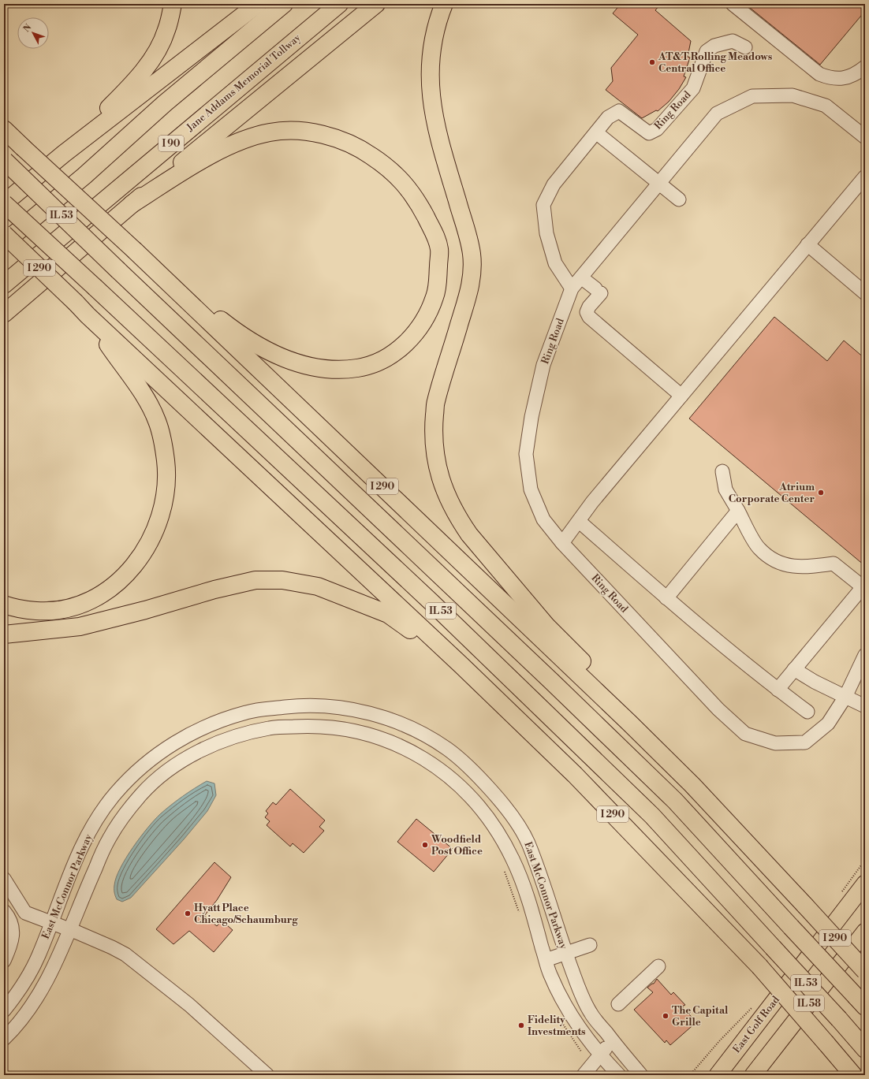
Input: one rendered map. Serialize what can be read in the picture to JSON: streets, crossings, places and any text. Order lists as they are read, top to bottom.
{
  "streets": {
    "highway": [
      "Jane Addams Memorial Tollway",
      "I 90",
      "IL 53",
      "I 290"
    ],
    "main road": ["IL 58", "East Golf Road"],
    "street": ["Ring Road", "East McConnor Parkway"]
  },
  "places": [
    "AT&T Rolling Meadows Central Office",
    "Atrium Corporate Center",
    "Woodfield Post Office",
    "Hyatt Place Chicago/Schaumburg",
    "The Capital Grille",
    "Fidelity Investments"
  ],
  "north": "top left"
}
